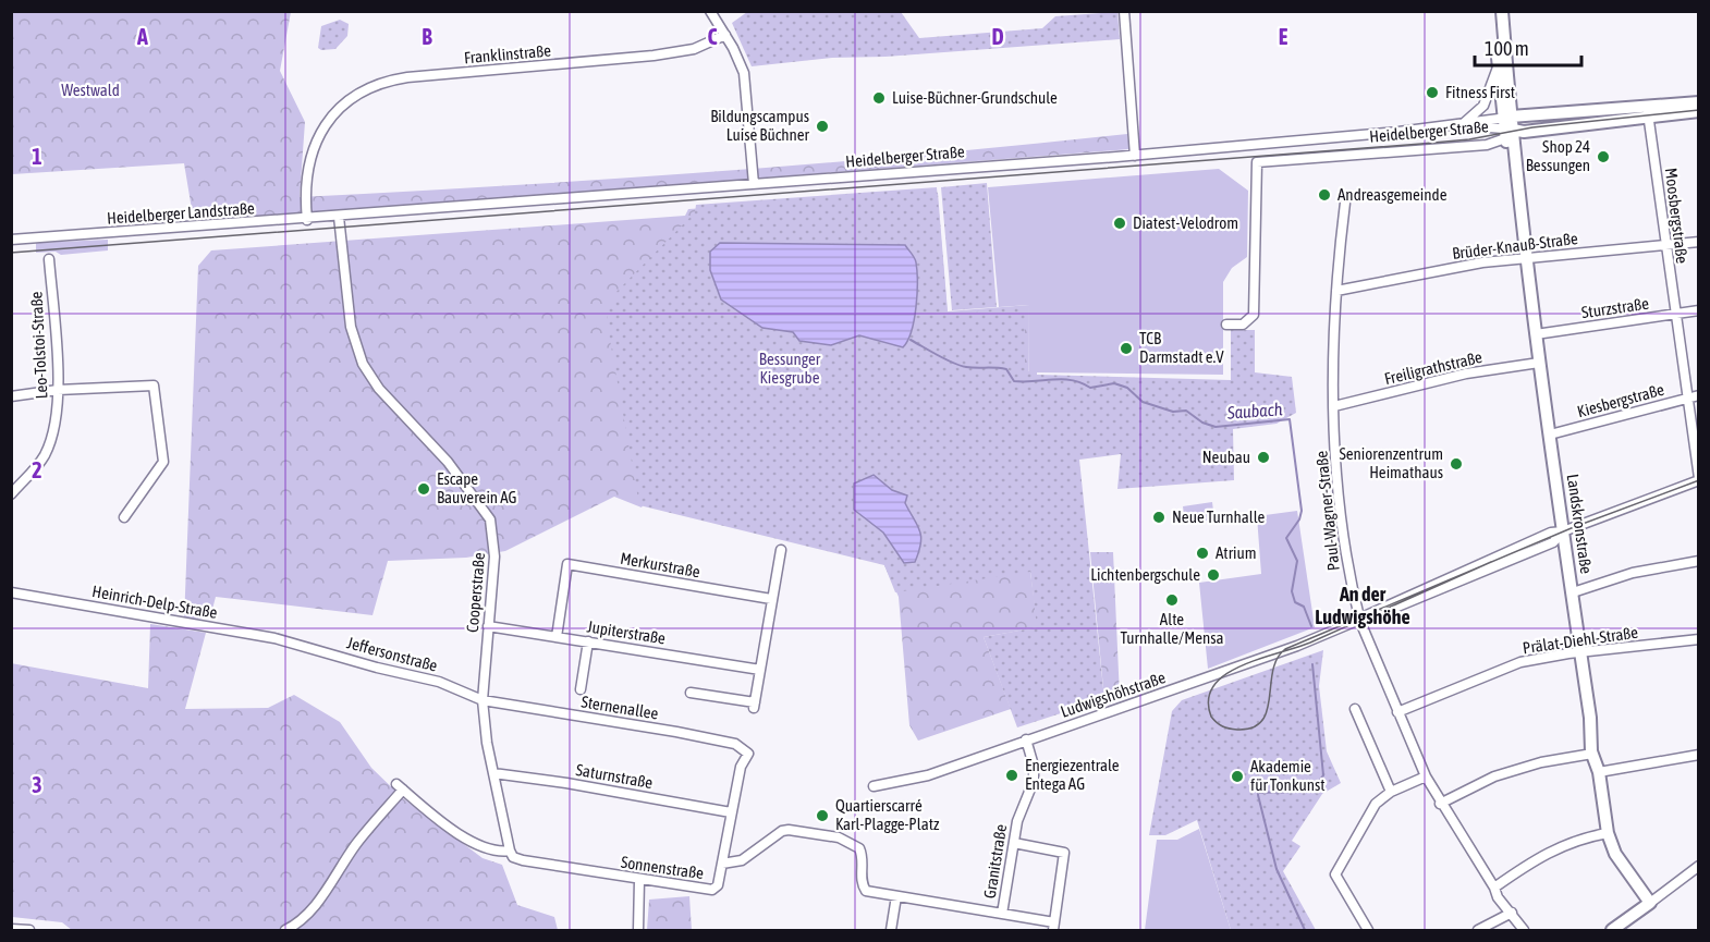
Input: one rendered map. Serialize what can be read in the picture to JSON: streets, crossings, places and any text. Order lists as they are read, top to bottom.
{
  "streets": {
    "main road": ["Heidelberger Straße", "Landskronstraße"],
    "street": [
      "Franklinstraße",
      "Heidelberger Landstraße",
      "Moosbergstraße",
      "Brüder-Knauß-Straße",
      "Sturzstraße",
      "Leo-Tolstoi-Straße",
      "Freiligrathstraße",
      "Kiesbergstraße",
      "Paul-Wagner-Straße",
      "Merkurstraße",
      "Cooperstraße",
      "Heinrich-Delp-Straße",
      "Jupiterstraße",
      "Prälat-Diehl-Straße",
      "Jeffersonstraße",
      "Ludwigshöhstraße",
      "Sternenallee",
      "Saturnstraße",
      "Granitstraße",
      "Sonnenstraße"
    ]
  },
  "crossings": [
    ["Franklinstraße", "Heidelberger Landstraße"],
    ["Heidelberger Straße", "Heidelberger Landstraße"],
    ["Heidelberger Straße", "Moosbergstraße"],
    ["Heidelberger Straße", "Landskronstraße"],
    ["Heidelberger Landstraße", "Cooperstraße"],
    ["Moosbergstraße", "Brüder-Knauß-Straße"],
    ["Moosbergstraße", "Sturzstraße"],
    ["Moosbergstraße", "Kiesbergstraße"],
    ["Moosbergstraße", "Ludwigshöhstraße"],
    ["Brüder-Knauß-Straße", "Paul-Wagner-Straße"],
    ["Brüder-Knauß-Straße", "Landskronstraße"],
    ["Sturzstraße", "Landskronstraße"],
    ["Freiligrathstraße", "Paul-Wagner-Straße"],
    ["Freiligrathstraße", "Landskronstraße"],
    ["Kiesbergstraße", "Landskronstraße"],
    ["Paul-Wagner-Straße", "Prälat-Diehl-Straße"],
    ["Paul-Wagner-Straße", "Ludwigshöhstraße"],
    ["Landskronstraße", "Prälat-Diehl-Straße"],
    ["Landskronstraße", "Ludwigshöhstraße"],
    ["Merkurstraße", "Jupiterstraße"],
    ["Cooperstraße", "Jupiterstraße"],
    ["Cooperstraße", "Jeffersonstraße"],
    ["Cooperstraße", "Sternenallee"],
    ["Cooperstraße", "Saturnstraße"],
    ["Cooperstraße", "Sonnenstraße"],
    ["Heinrich-Delp-Straße", "Jeffersonstraße"],
    ["Jeffersonstraße", "Sternenallee"],
    ["Ludwigshöhstraße", "Granitstraße"],
    ["Sternenallee", "Sonnenstraße"],
    ["Saturnstraße", "Sonnenstraße"]
  ],
  "districts": ["An der Ludwigshöhe"],
  "water": ["Saubach"],
  "parks": ["Westwald", "Bessunger Kiesgrube"],
  "places": [
    "Fitness First",
    "Luise-Büchner-Grundschule",
    "Bildungscampus Luise Büchner",
    "Shop 24 Bessungen",
    "Andreasgemeinde",
    "Diatest-Velodrom",
    "TCB Darmstadt e.V",
    "Neubau",
    "Seniorenzentrum Heimathaus",
    "Escape Bauverein AG",
    "Neue Turnhalle",
    "Atrium",
    "Lichtenbergschule",
    "Alte Turnhalle/Mensa",
    "Energiezentrale Entega AG",
    "Akademie für Tonkunst",
    "Quartierscarré Karl-Plagge-Platz"
  ],
  "scale_bar": "100 m",
  "grid": {
    "columns": [
      "A",
      "B",
      "C",
      "D",
      "E"
    ],
    "rows": ["1", "2", "3"]
  }
}
